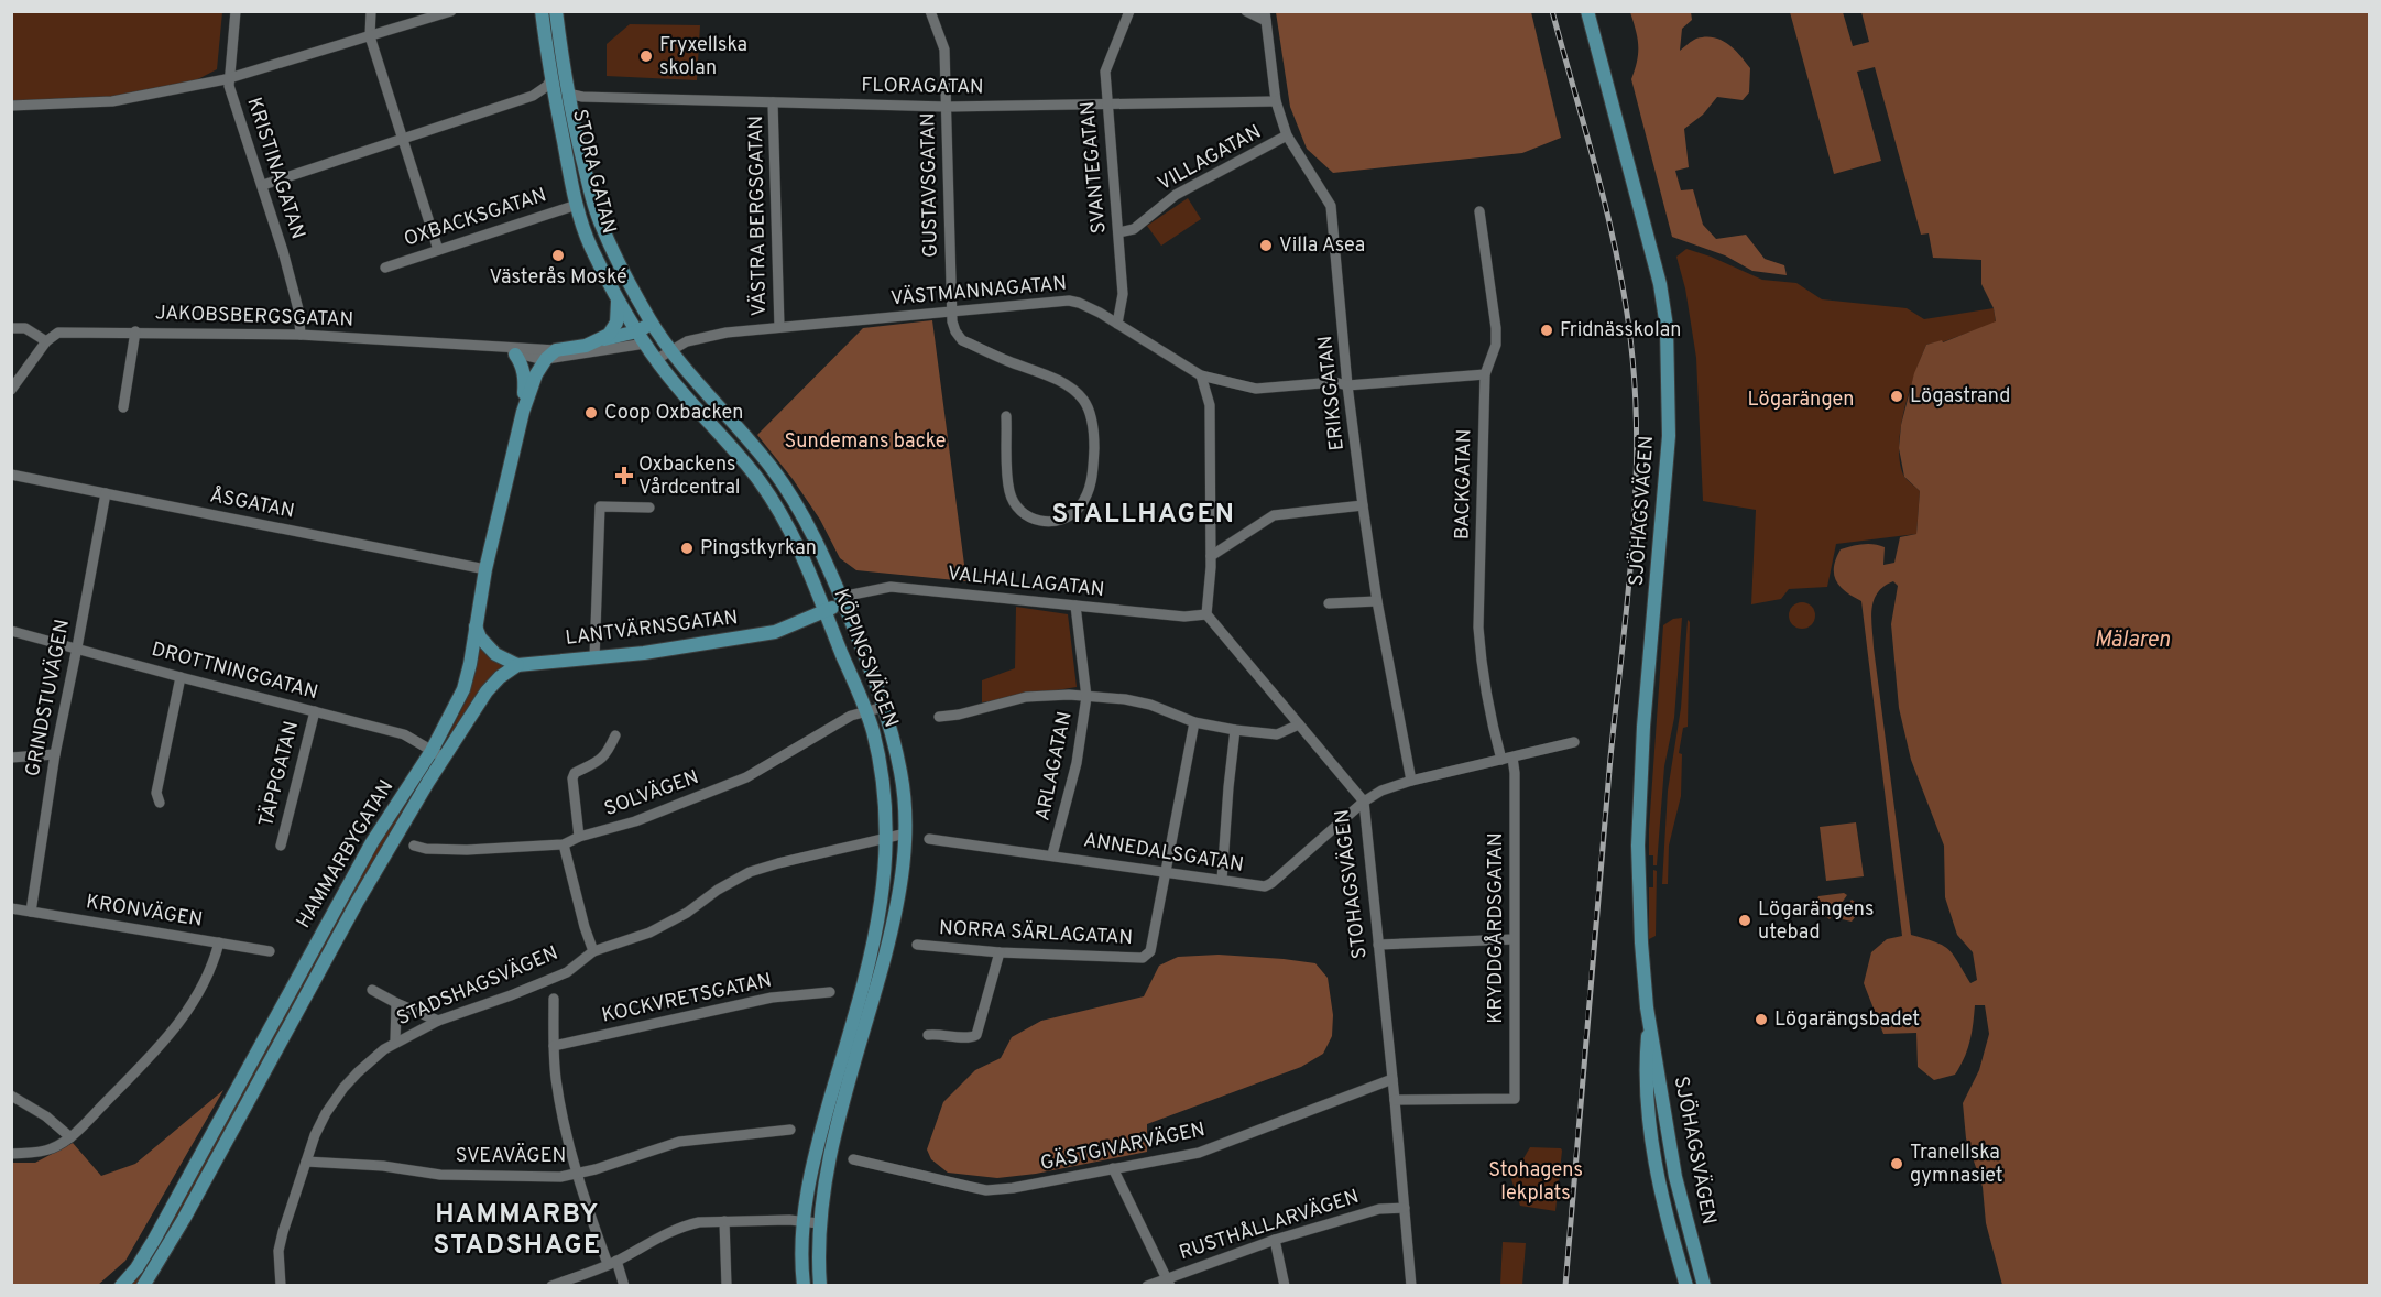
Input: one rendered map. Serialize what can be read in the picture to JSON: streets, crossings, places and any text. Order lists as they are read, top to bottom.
{
  "streets": {
    "main road": [
      "STORA GATAN",
      "SJÖHAGSVÄGEN",
      "LANTVÄRNSGATAN",
      "KÖPINGSVÄGEN",
      "HAMMARBYGATAN"
    ],
    "street": [
      "FLORAGATAN",
      "VILLAGATAN",
      "SVANTEGATAN",
      "KRISTINAGATAN",
      "GUSTAVSGATAN",
      "VÄSTRA BERGSGATAN",
      "OXBACKSGATAN",
      "VÄSTMANNAGATAN",
      "JAKOBSBERGSGATAN",
      "ERIKSGATAN",
      "BACKGATAN",
      "ÅSGATAN",
      "VALHALLAGATAN",
      "DROTTNINGGATAN",
      "GRINDSTUVÄGEN",
      "ARLAGATAN",
      "TÄPPGATAN",
      "SOLVÄGEN",
      "ANNEDALSGATAN",
      "STOHAGSVÄGEN",
      "KRONVÄGEN",
      "KRYDDGÅRDSGATAN",
      "NORRA SÄRLAGATAN",
      "STADSHAGSVÄGEN",
      "KOCKVRETSGATAN",
      "GÄSTGIVARVÄGEN",
      "SVEAVÄGEN",
      "RUSTHÅLLARVÄGEN"
    ]
  },
  "crossings": [
    ["FLORAGATAN", "SVANTEGATAN"],
    ["FLORAGATAN", "STORA GATAN"],
    ["FLORAGATAN", "GUSTAVSGATAN"],
    ["FLORAGATAN", "VÄSTRA BERGSGATAN"],
    ["FLORAGATAN", "ERIKSGATAN"],
    ["VILLAGATAN", "SVANTEGATAN"],
    ["VILLAGATAN", "ERIKSGATAN"],
    ["SVANTEGATAN", "VÄSTMANNAGATAN"],
    ["KRISTINAGATAN", "JAKOBSBERGSGATAN"],
    ["STORA GATAN", "OXBACKSGATAN"],
    ["STORA GATAN", "KÖPINGSVÄGEN"],
    ["GUSTAVSGATAN", "VÄSTMANNAGATAN"],
    ["VÄSTRA BERGSGATAN", "VÄSTMANNAGATAN"],
    ["VÄSTMANNAGATAN", "ERIKSGATAN"],
    ["VÄSTMANNAGATAN", "BACKGATAN"],
    ["VÄSTMANNAGATAN", "KÖPINGSVÄGEN"],
    ["JAKOBSBERGSGATAN", "KÖPINGSVÄGEN"],
    ["JAKOBSBERGSGATAN", "HAMMARBYGATAN"],
    ["ERIKSGATAN", "ANNEDALSGATAN"],
    ["BACKGATAN", "ANNEDALSGATAN"],
    ["BACKGATAN", "KRYDDGÅRDSGATAN"],
    ["ÅSGATAN", "GRINDSTUVÄGEN"],
    ["ÅSGATAN", "HAMMARBYGATAN"],
    ["VALHALLAGATAN", "LANTVÄRNSGATAN"],
    ["VALHALLAGATAN", "KÖPINGSVÄGEN"],
    ["VALHALLAGATAN", "ARLAGATAN"],
    ["VALHALLAGATAN", "STOHAGSVÄGEN"],
    ["LANTVÄRNSGATAN", "KÖPINGSVÄGEN"],
    ["LANTVÄRNSGATAN", "HAMMARBYGATAN"],
    ["KÖPINGSVÄGEN", "SOLVÄGEN"],
    ["KÖPINGSVÄGEN", "STADSHAGSVÄGEN"],
    ["DROTTNINGGATAN", "GRINDSTUVÄGEN"],
    ["DROTTNINGGATAN", "TÄPPGATAN"],
    ["DROTTNINGGATAN", "HAMMARBYGATAN"],
    ["GRINDSTUVÄGEN", "KRONVÄGEN"],
    ["ARLAGATAN", "ANNEDALSGATAN"],
    ["ANNEDALSGATAN", "STOHAGSVÄGEN"],
    ["ANNEDALSGATAN", "KRYDDGÅRDSGATAN"],
    ["ANNEDALSGATAN", "NORRA SÄRLAGATAN"],
    ["STOHAGSVÄGEN", "KRYDDGÅRDSGATAN"],
    ["STOHAGSVÄGEN", "GÄSTGIVARVÄGEN"],
    ["STOHAGSVÄGEN", "RUSTHÅLLARVÄGEN"],
    ["STADSHAGSVÄGEN", "SVEAVÄGEN"]
  ],
  "districts": ["STALLHAGEN", "HAMMARBY STADSHAGE"],
  "water": ["Mälaren"],
  "parks": ["Lögarängen", "Sundemans backe", "Stohagens lekplats"],
  "places": {
    "other": [
      "Fryxellska skolan",
      "Villa Asea",
      "Västerås Moské",
      "Fridnässkolan",
      "Lögastrand",
      "Coop Oxbacken",
      "Pingstkyrkan",
      "Lögarängens utebad",
      "Lögarängsbadet",
      "Tranellska gymnasiet"
    ],
    "health": ["Oxbackens Vårdcentral"]
  }
}
